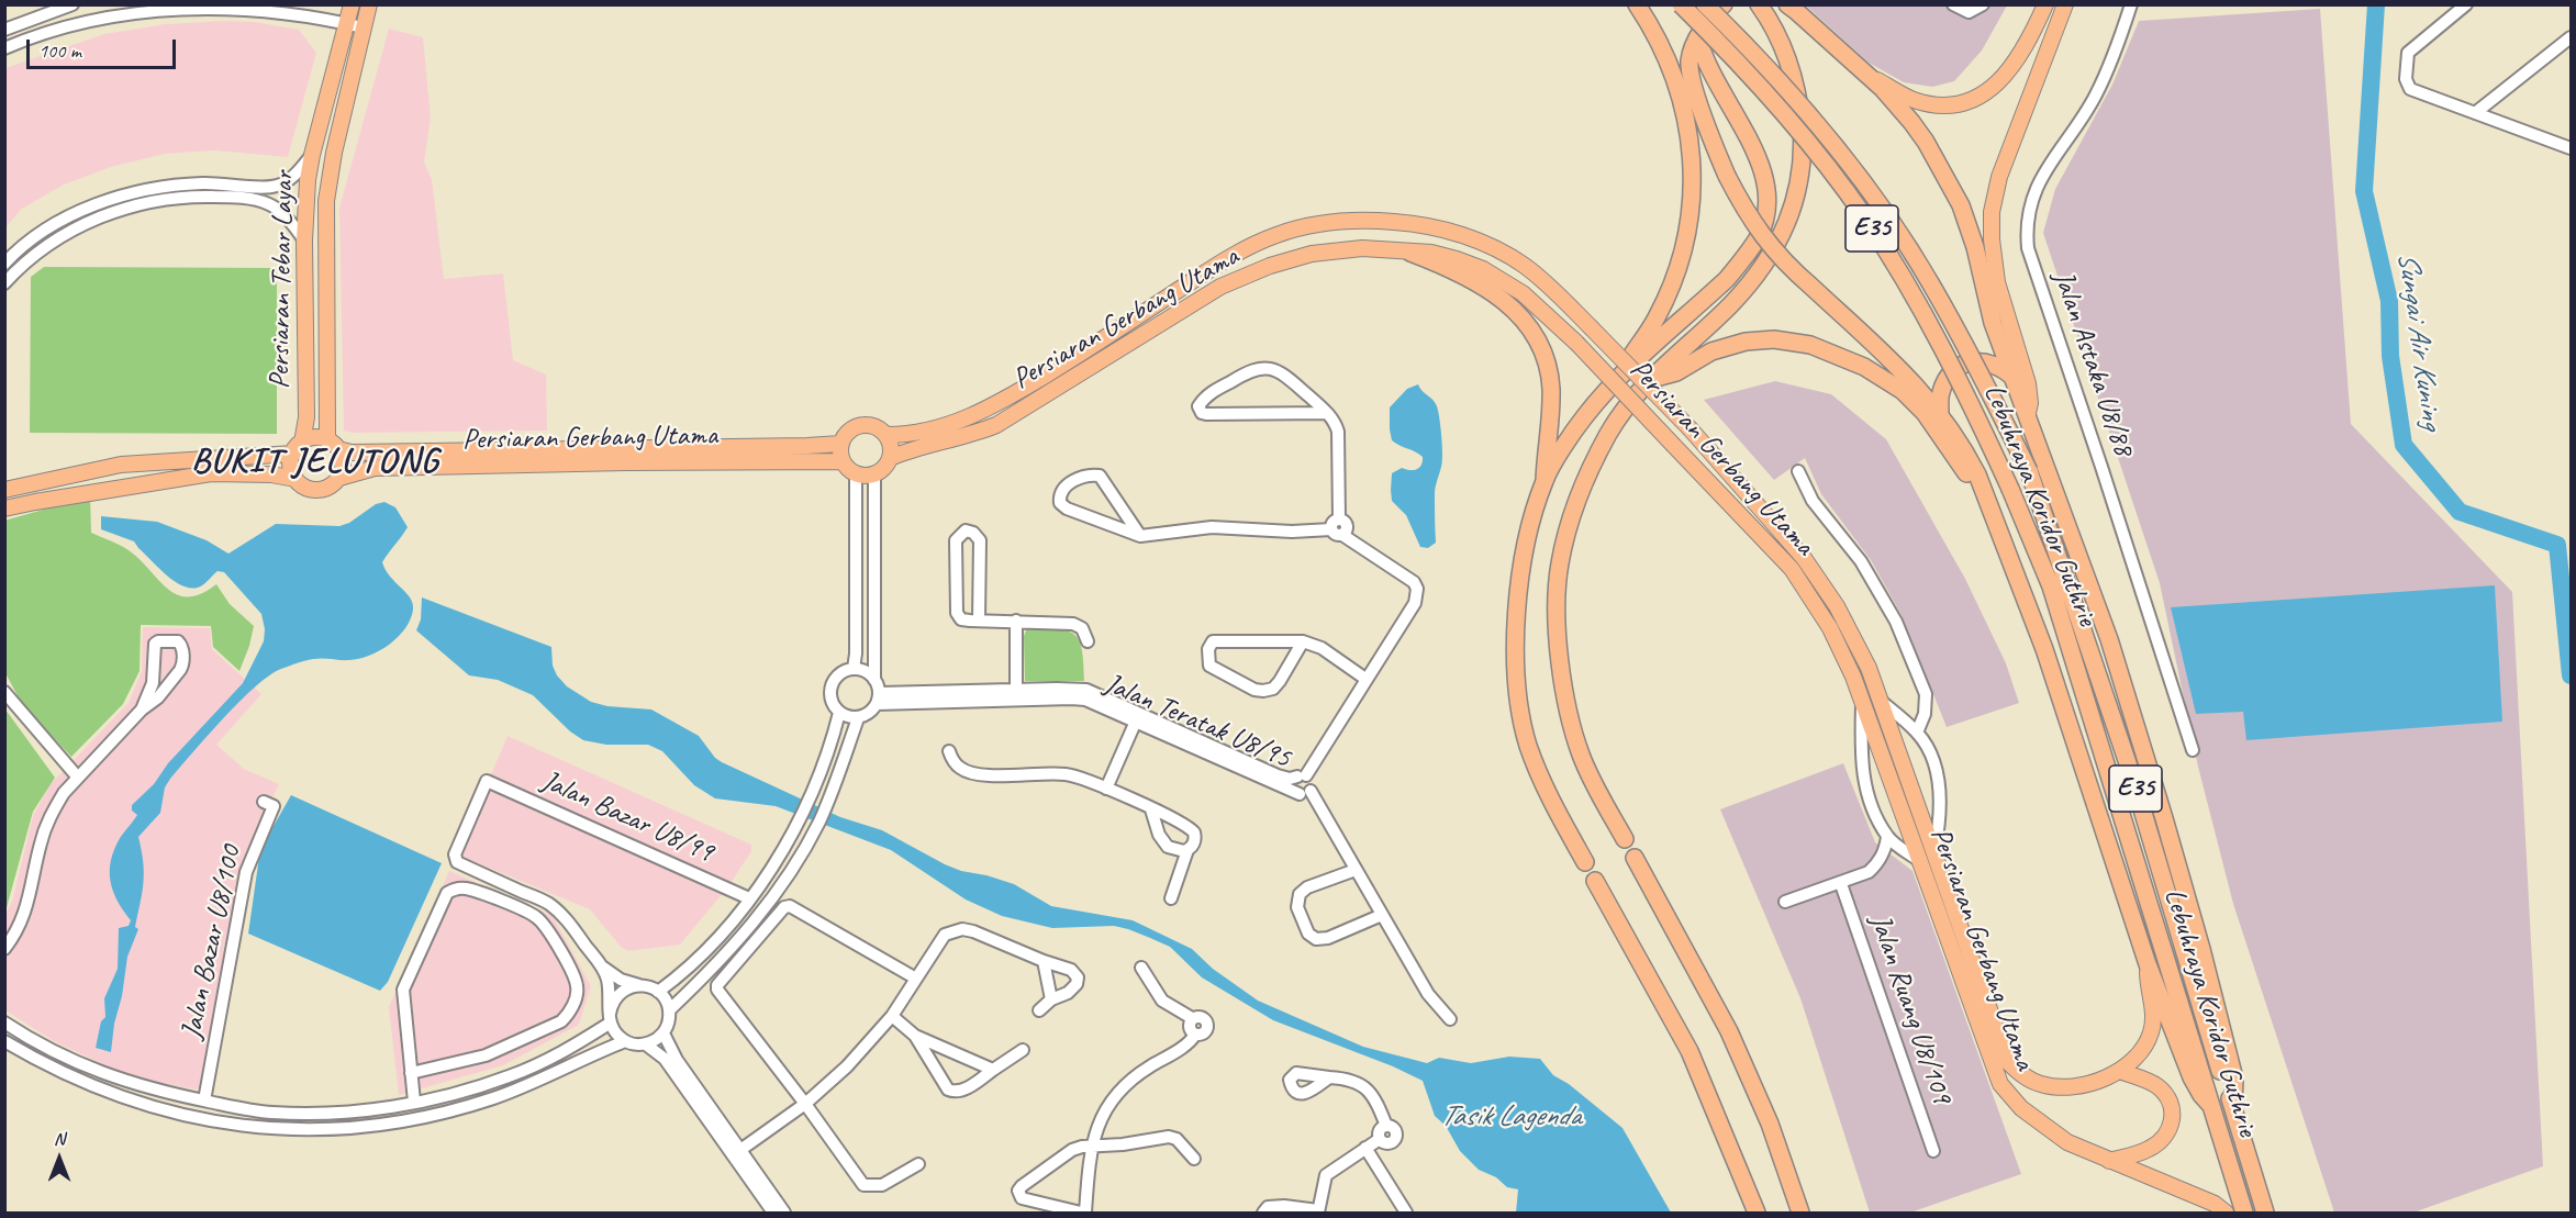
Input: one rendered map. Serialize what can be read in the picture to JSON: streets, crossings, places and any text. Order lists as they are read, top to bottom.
{
  "streets": {
    "highway": ["E35", "Lebuhraya Koridor Guthrie"],
    "main road": ["Persiaran Tebar Layar", "Persiaran Gerbang Utama"],
    "street": [
      "Jalan Astaka U8/88",
      "Jalan Teratak U8/95",
      "Jalan Bazar U8/99",
      "Jalan Bazar U8/100",
      "Jalan Ruang U8/109"
    ]
  },
  "crossings": [
    ["Persiaran Tebar Layar", "Persiaran Gerbang Utama"]
  ],
  "districts": ["BUKIT JELUTONG"],
  "water": ["Sungai Air Kuning", "Tasik Lagenda"],
  "scale_bar": "100 m",
  "north": "top"
}
